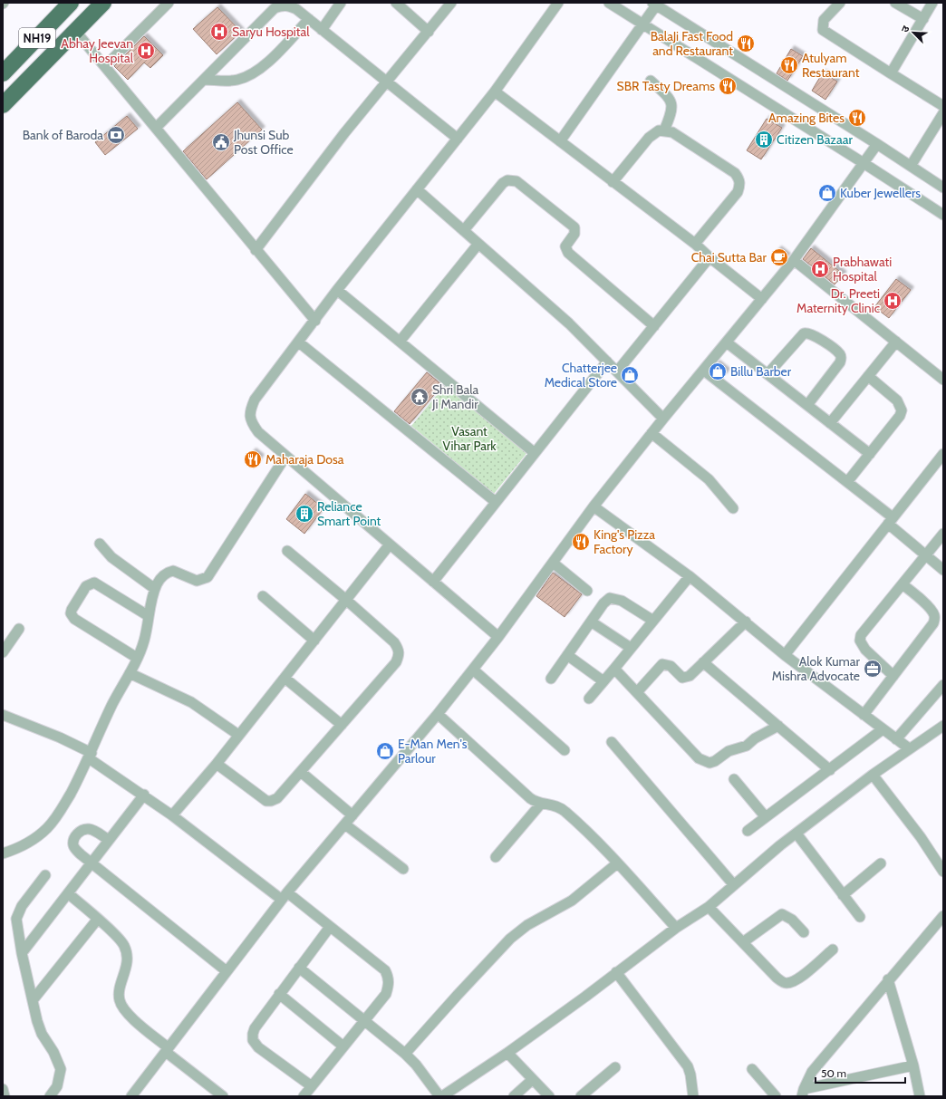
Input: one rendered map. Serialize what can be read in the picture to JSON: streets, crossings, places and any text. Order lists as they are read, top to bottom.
{
  "streets": {
    "highway": ["NH19"]
  },
  "parks": ["Vasant Vihar Park"],
  "places": {
    "hospital": [
      "Saryu Hospital",
      "Abhay Jeevan Hospital",
      "Prabhawati Hospital",
      "Dr. Preeti Maternity Clinic"
    ],
    "restaurant": [
      "BalaJi Fast Food and Restaurant",
      "Atulyam Restaurant",
      "SBR Tasty Dreams",
      "Amazing Bites",
      "Maharaja Dosa",
      "King's Pizza Factory"
    ],
    "bank": ["Bank of Baroda"],
    "building": ["Citizen Bazaar", "Reliance Smart Point"],
    "public building": ["Jhunsi Sub Post Office"],
    "shop": [
      "Kuber Jewellers",
      "Billu Barber",
      "Chatterjee Medical Store",
      "E-Man Men's Parlour"
    ],
    "cafe": ["Chai Sutta Bar"],
    "temple": ["Shri Bala Ji Mandir"],
    "office": ["Alok Kumar Mishra Advocate"]
  },
  "scale_bar": "50 m",
  "north": "top left"
}
